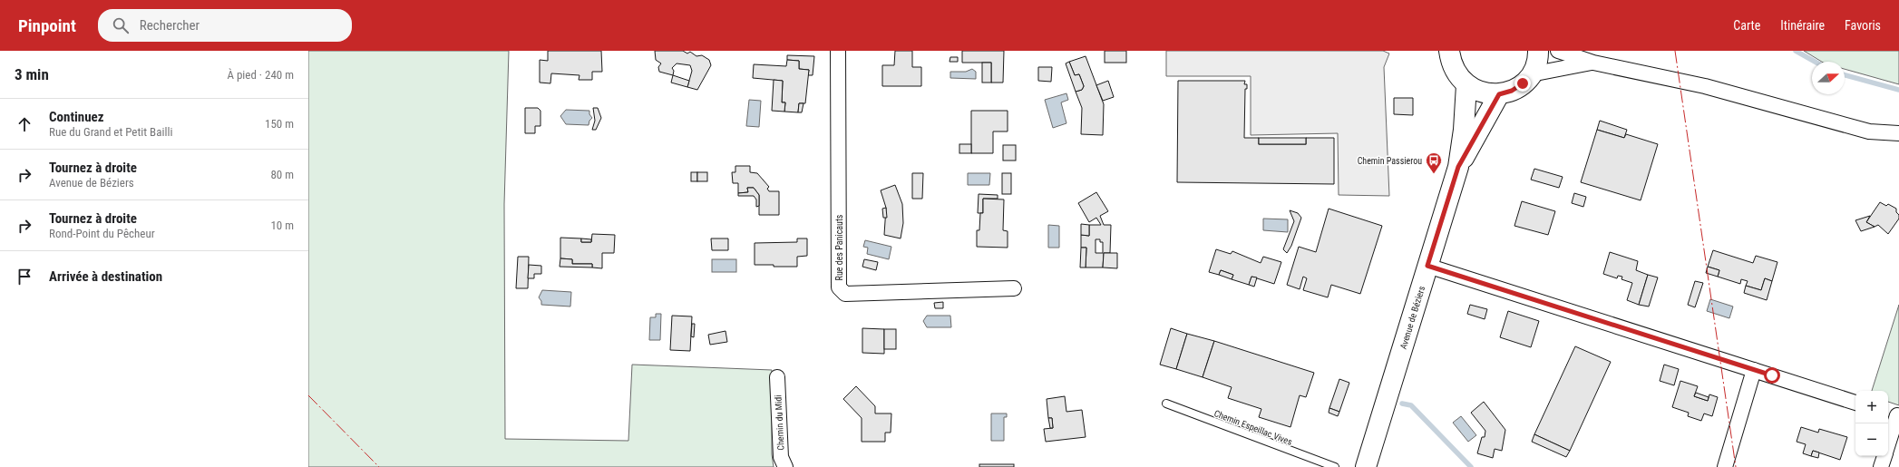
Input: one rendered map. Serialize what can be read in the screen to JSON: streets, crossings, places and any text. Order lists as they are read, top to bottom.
{
  "streets": {
    "main road": ["Avenue de Béziers"],
    "street": ["Rue des Panicauts", "Chemin du Midi"],
    "lane": ["Chemin Espeillac Vives"]
  },
  "places": {
    "bus stop": ["Chemin Passierou"]
  },
  "north": "right",
  "page": {
    "header": "Pinpoint",
    "search": "Rechercher",
    "nav": ["Carte", "Itinéraire", "Favoris"],
    "heading": ["3 min", "À pied · 240 m"],
    "list": [
      ["Continuez", "Rue du Grand et Petit Bailli", "150 m"],
      ["Tournez à droite", "Avenue de Béziers", "80 m"],
      ["Tournez à droite", "Rond-Point du Pêcheur", "10 m"],
      "Arrivée à destination"
    ],
    "map_buttons": ["+", "−"]
  }
}
